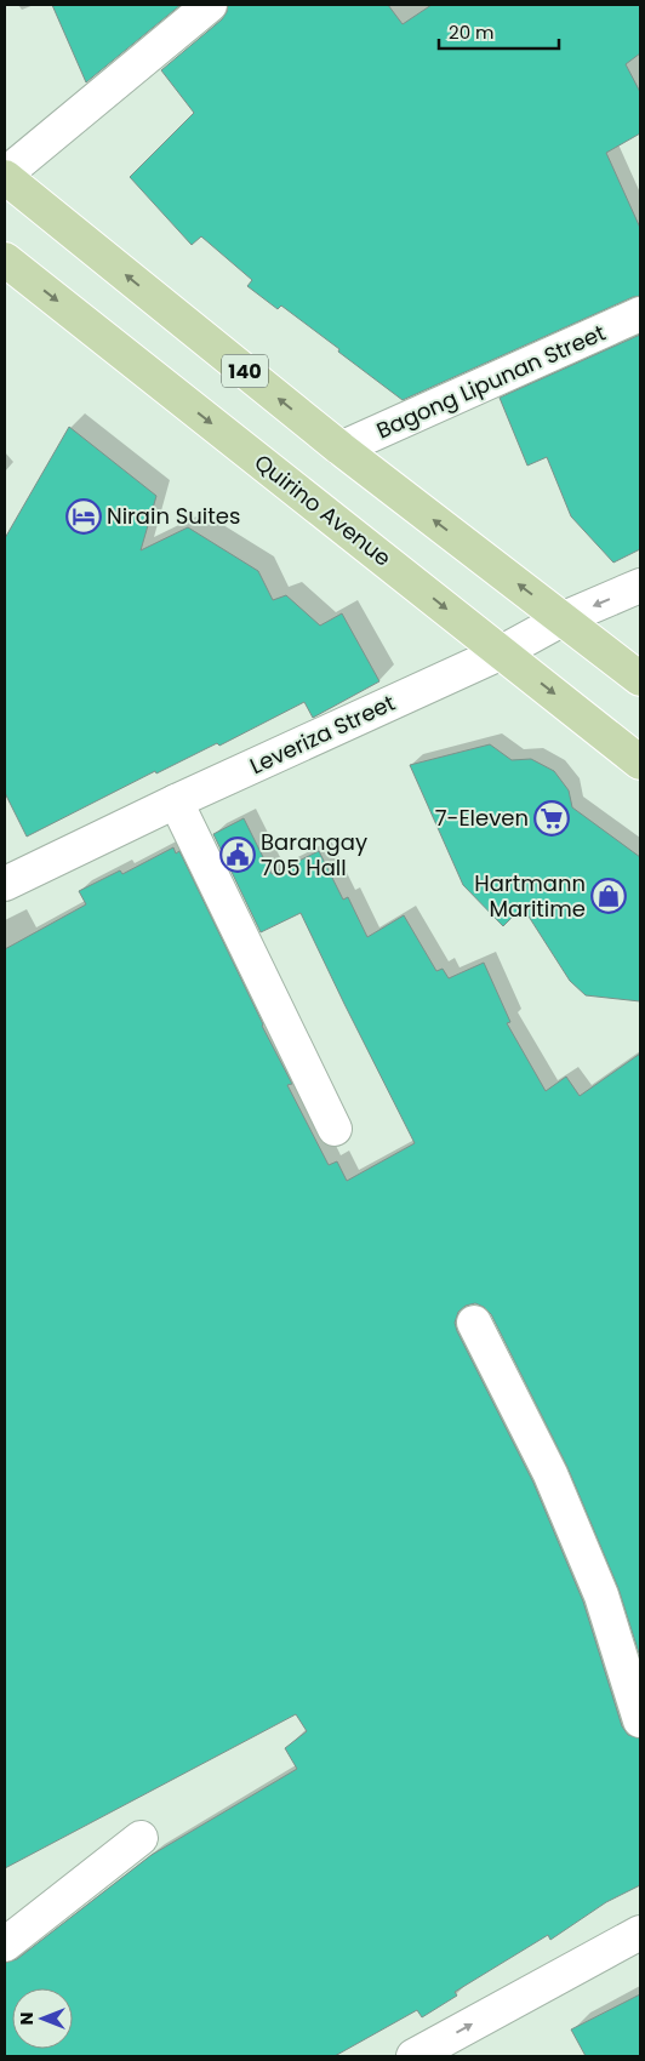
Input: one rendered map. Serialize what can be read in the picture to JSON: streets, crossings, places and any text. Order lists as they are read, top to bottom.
{
  "streets": {
    "main road": ["140", "Quirino Avenue"],
    "street": ["Bagong Lipunan Street", "Leveriza Street"]
  },
  "crossings": [
    ["140", "Bagong Lipunan Street"],
    ["140", "Leveriza Street"],
    ["Quirino Avenue", "Leveriza Street"]
  ],
  "places": {
    "hotel": ["Nirain Suites"],
    "supermarket": ["7-Eleven"],
    "public building": ["Barangay 705 Hall"],
    "shop": ["Hartmann Maritime"]
  },
  "scale_bar": "20 m",
  "north": "left"
}
